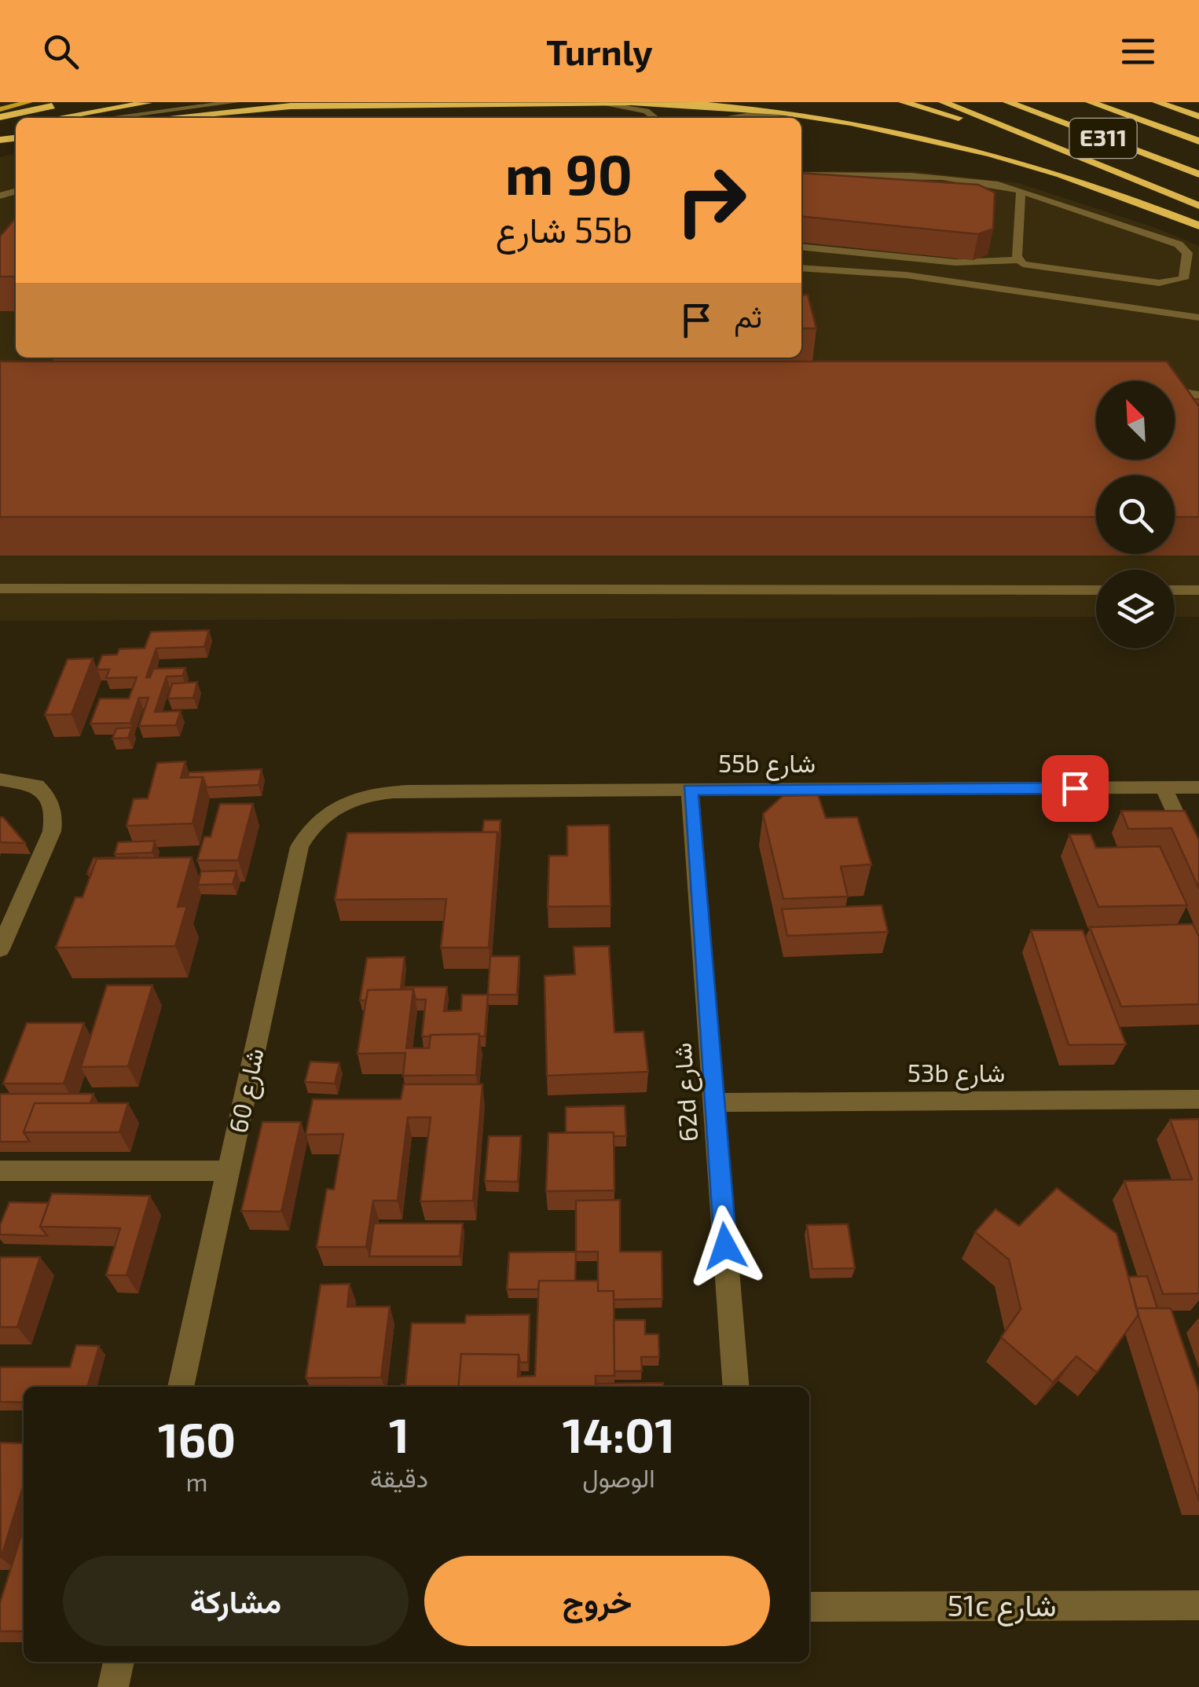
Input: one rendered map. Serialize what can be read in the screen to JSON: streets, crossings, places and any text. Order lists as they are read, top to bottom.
{
  "streets": {
    "highway": ["E311"],
    "street": [
      "55b شارع",
      "53b شارع",
      "شارع 60",
      "62d شارع",
      "51c شارع"
    ]
  },
  "crossings": [
    ["55b شارع", "شارع 60"],
    ["55b شارع", "62d شارع"],
    ["53b شارع", "62d شارع"]
  ],
  "north": "top left",
  "page": {
    "header": "Turnly",
    "turn": ["90 m", "55b شارع"],
    "then": "ثم",
    "eta": [
      "14:01",
      "الوصول",
      "1",
      "دقيقة",
      "160",
      "m"
    ],
    "buttons": ["خروج", "مشاركة"]
  }
}
